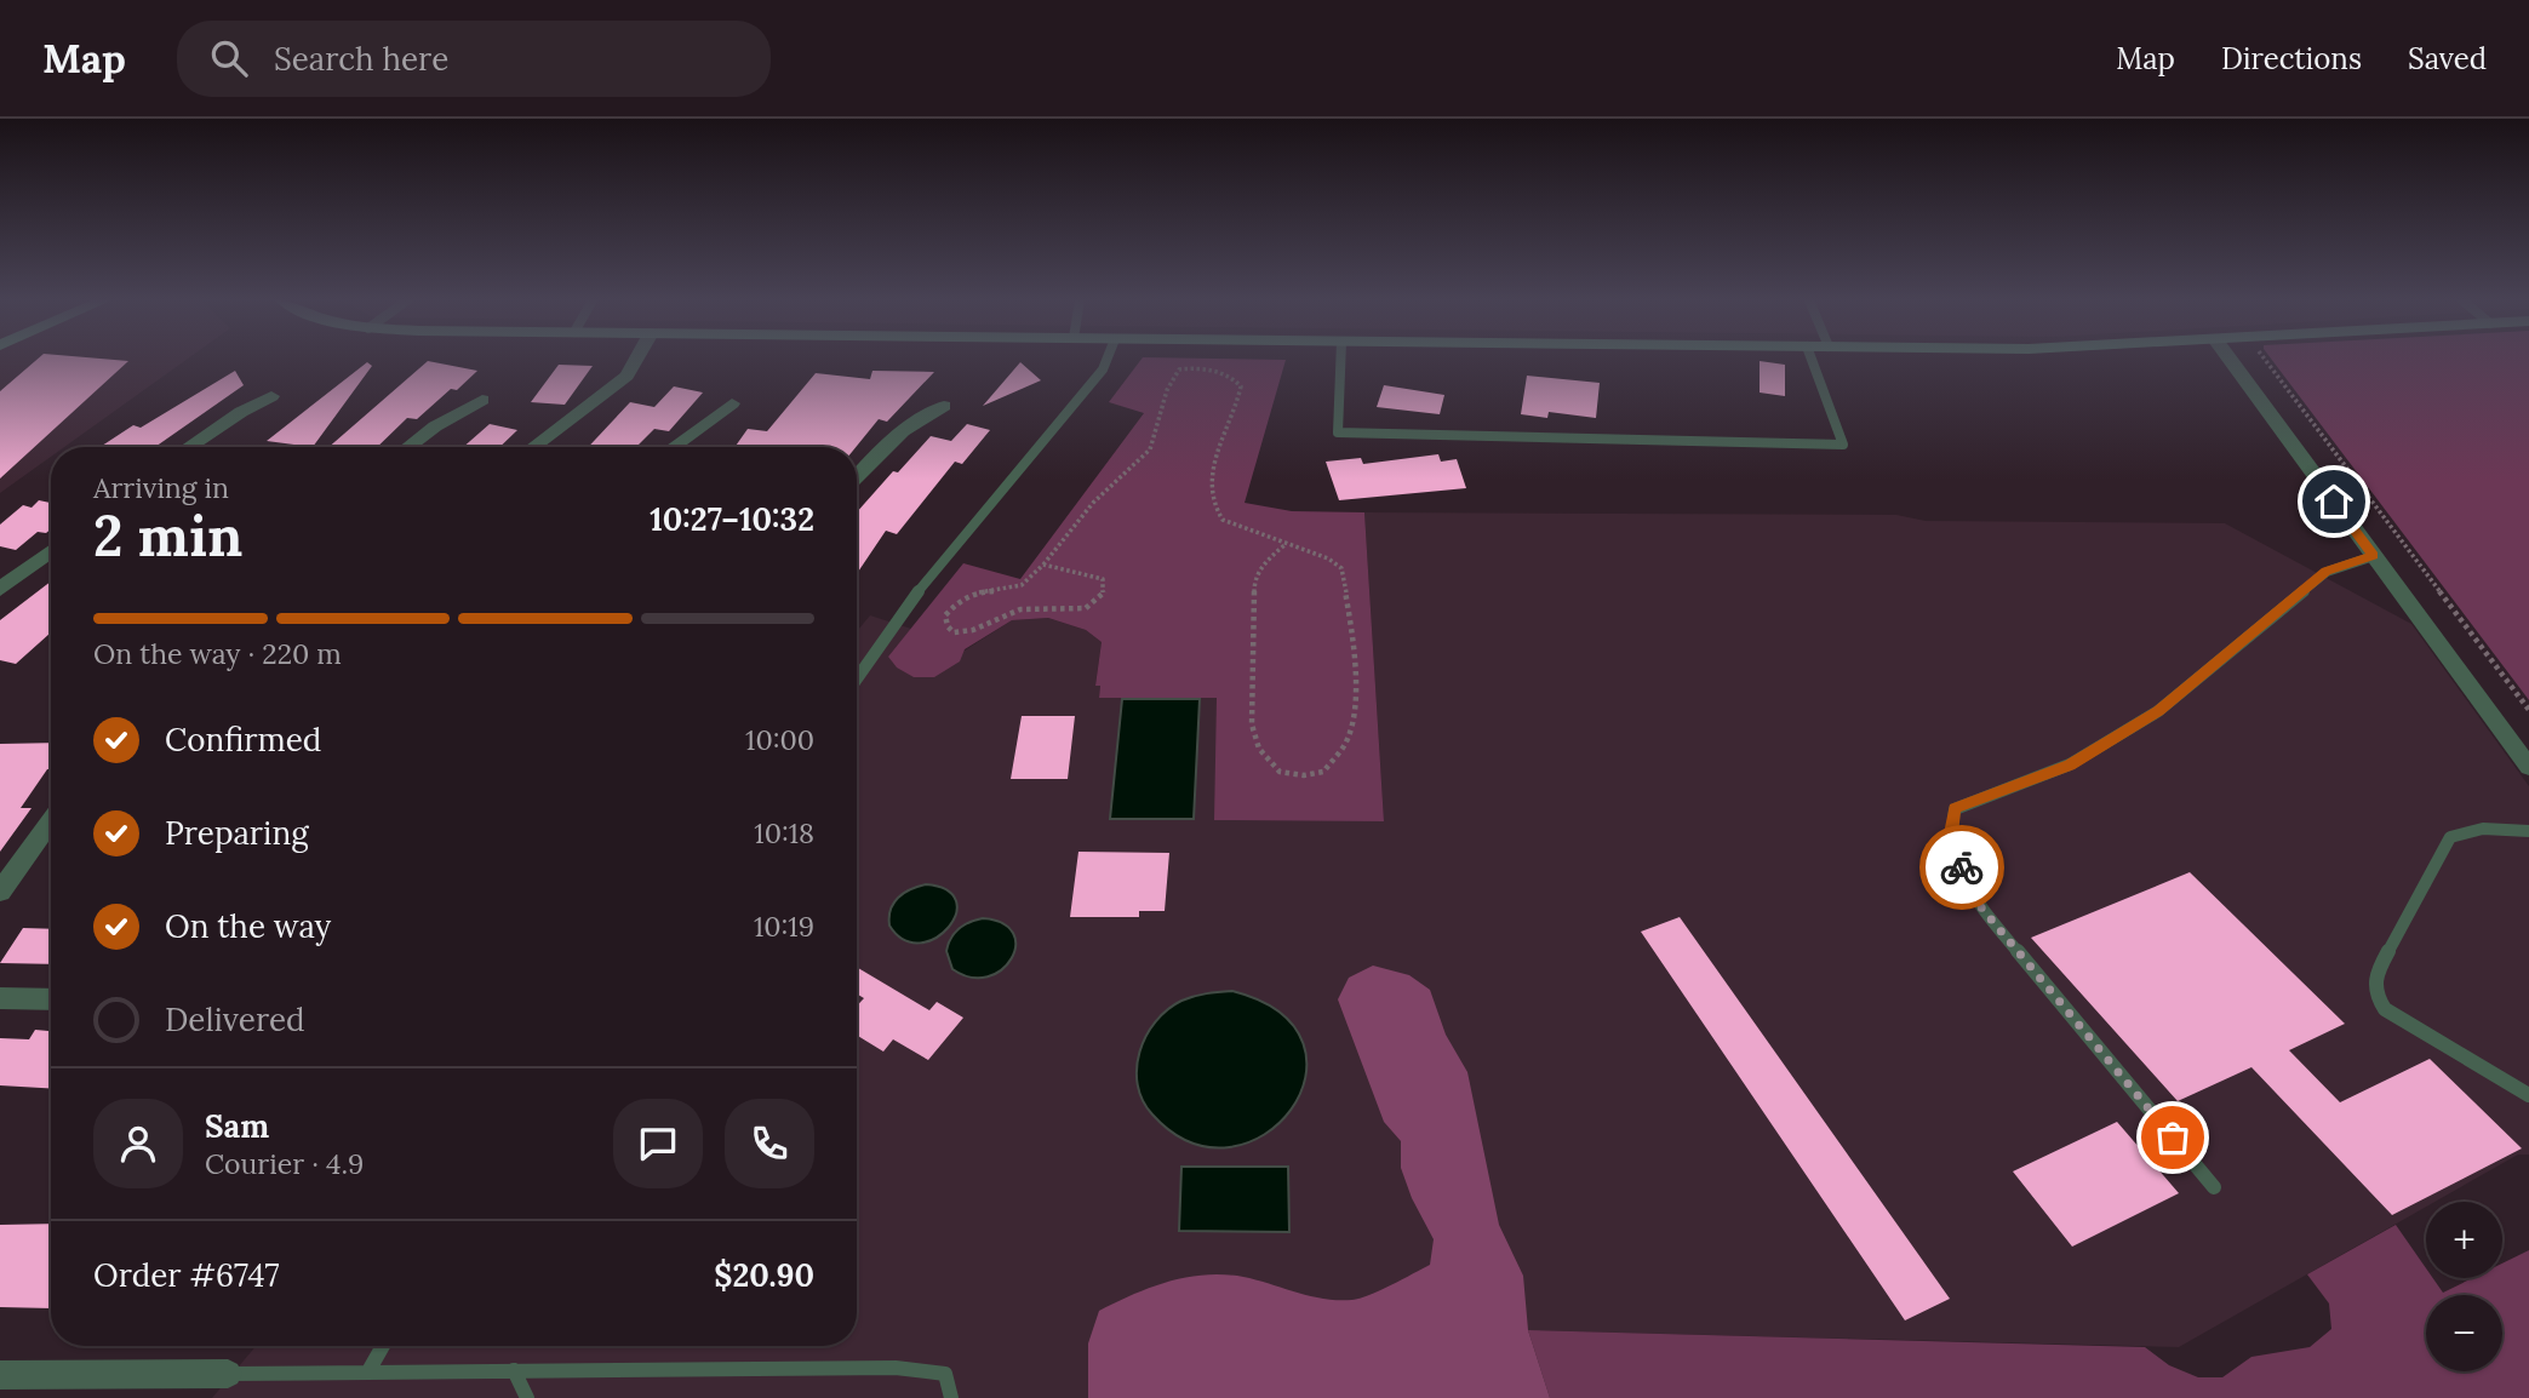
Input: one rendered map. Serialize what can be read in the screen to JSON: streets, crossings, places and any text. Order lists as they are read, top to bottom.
{
  "page": {
    "header": "Map",
    "search": "Search here",
    "nav": ["Map", "Directions", "Saved"],
    "heading": ["2 min", "Arriving in", "10:27–10:32"],
    "panel": [
      "Sam",
      "Courier · 4.9",
      "Order #6747",
      "$20.90"
    ],
    "bar": "On the way · 220 m",
    "list": [
      ["Confirmed", "10:00"],
      ["Preparing", "10:18"],
      ["On the way", "10:19"],
      "Delivered"
    ],
    "map_buttons": ["+", "−"]
  }
}
